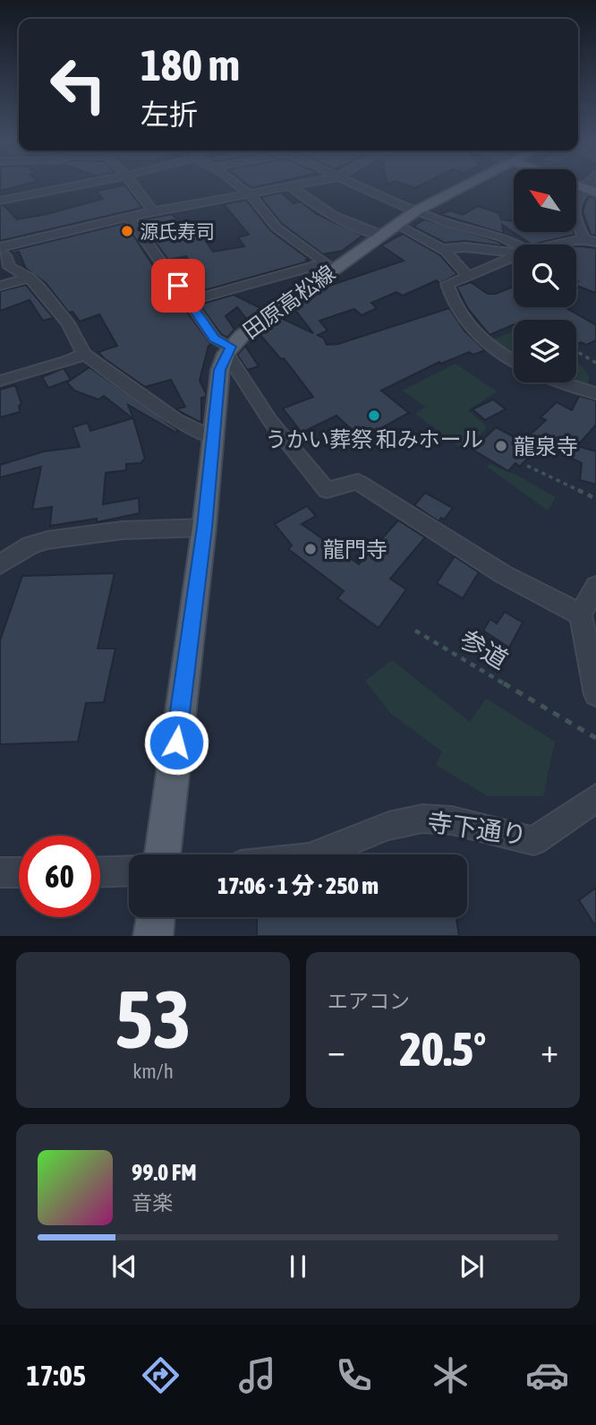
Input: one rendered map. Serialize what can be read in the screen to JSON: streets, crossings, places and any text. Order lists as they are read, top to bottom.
{
  "streets": {
    "main road": ["田原高松線"],
    "street": ["寺下通り"],
    "path": ["参道"]
  },
  "places": [
    "源氏寿司",
    "うかい葬祭 和みホール",
    "龍泉寺",
    "龍門寺"
  ],
  "north": "top left",
  "page": {
    "turn": ["180 m", "左折"],
    "limit": "60",
    "trip": "17:06 · 1 分 · 250 m",
    "tile": [
      ["53", "km/h"],
      "エアコン"
    ],
    "heat": ["−", "20.5°", "+"],
    "song": ["99.0 FM", "音楽"],
    "tabs": "17:05"
  }
}
